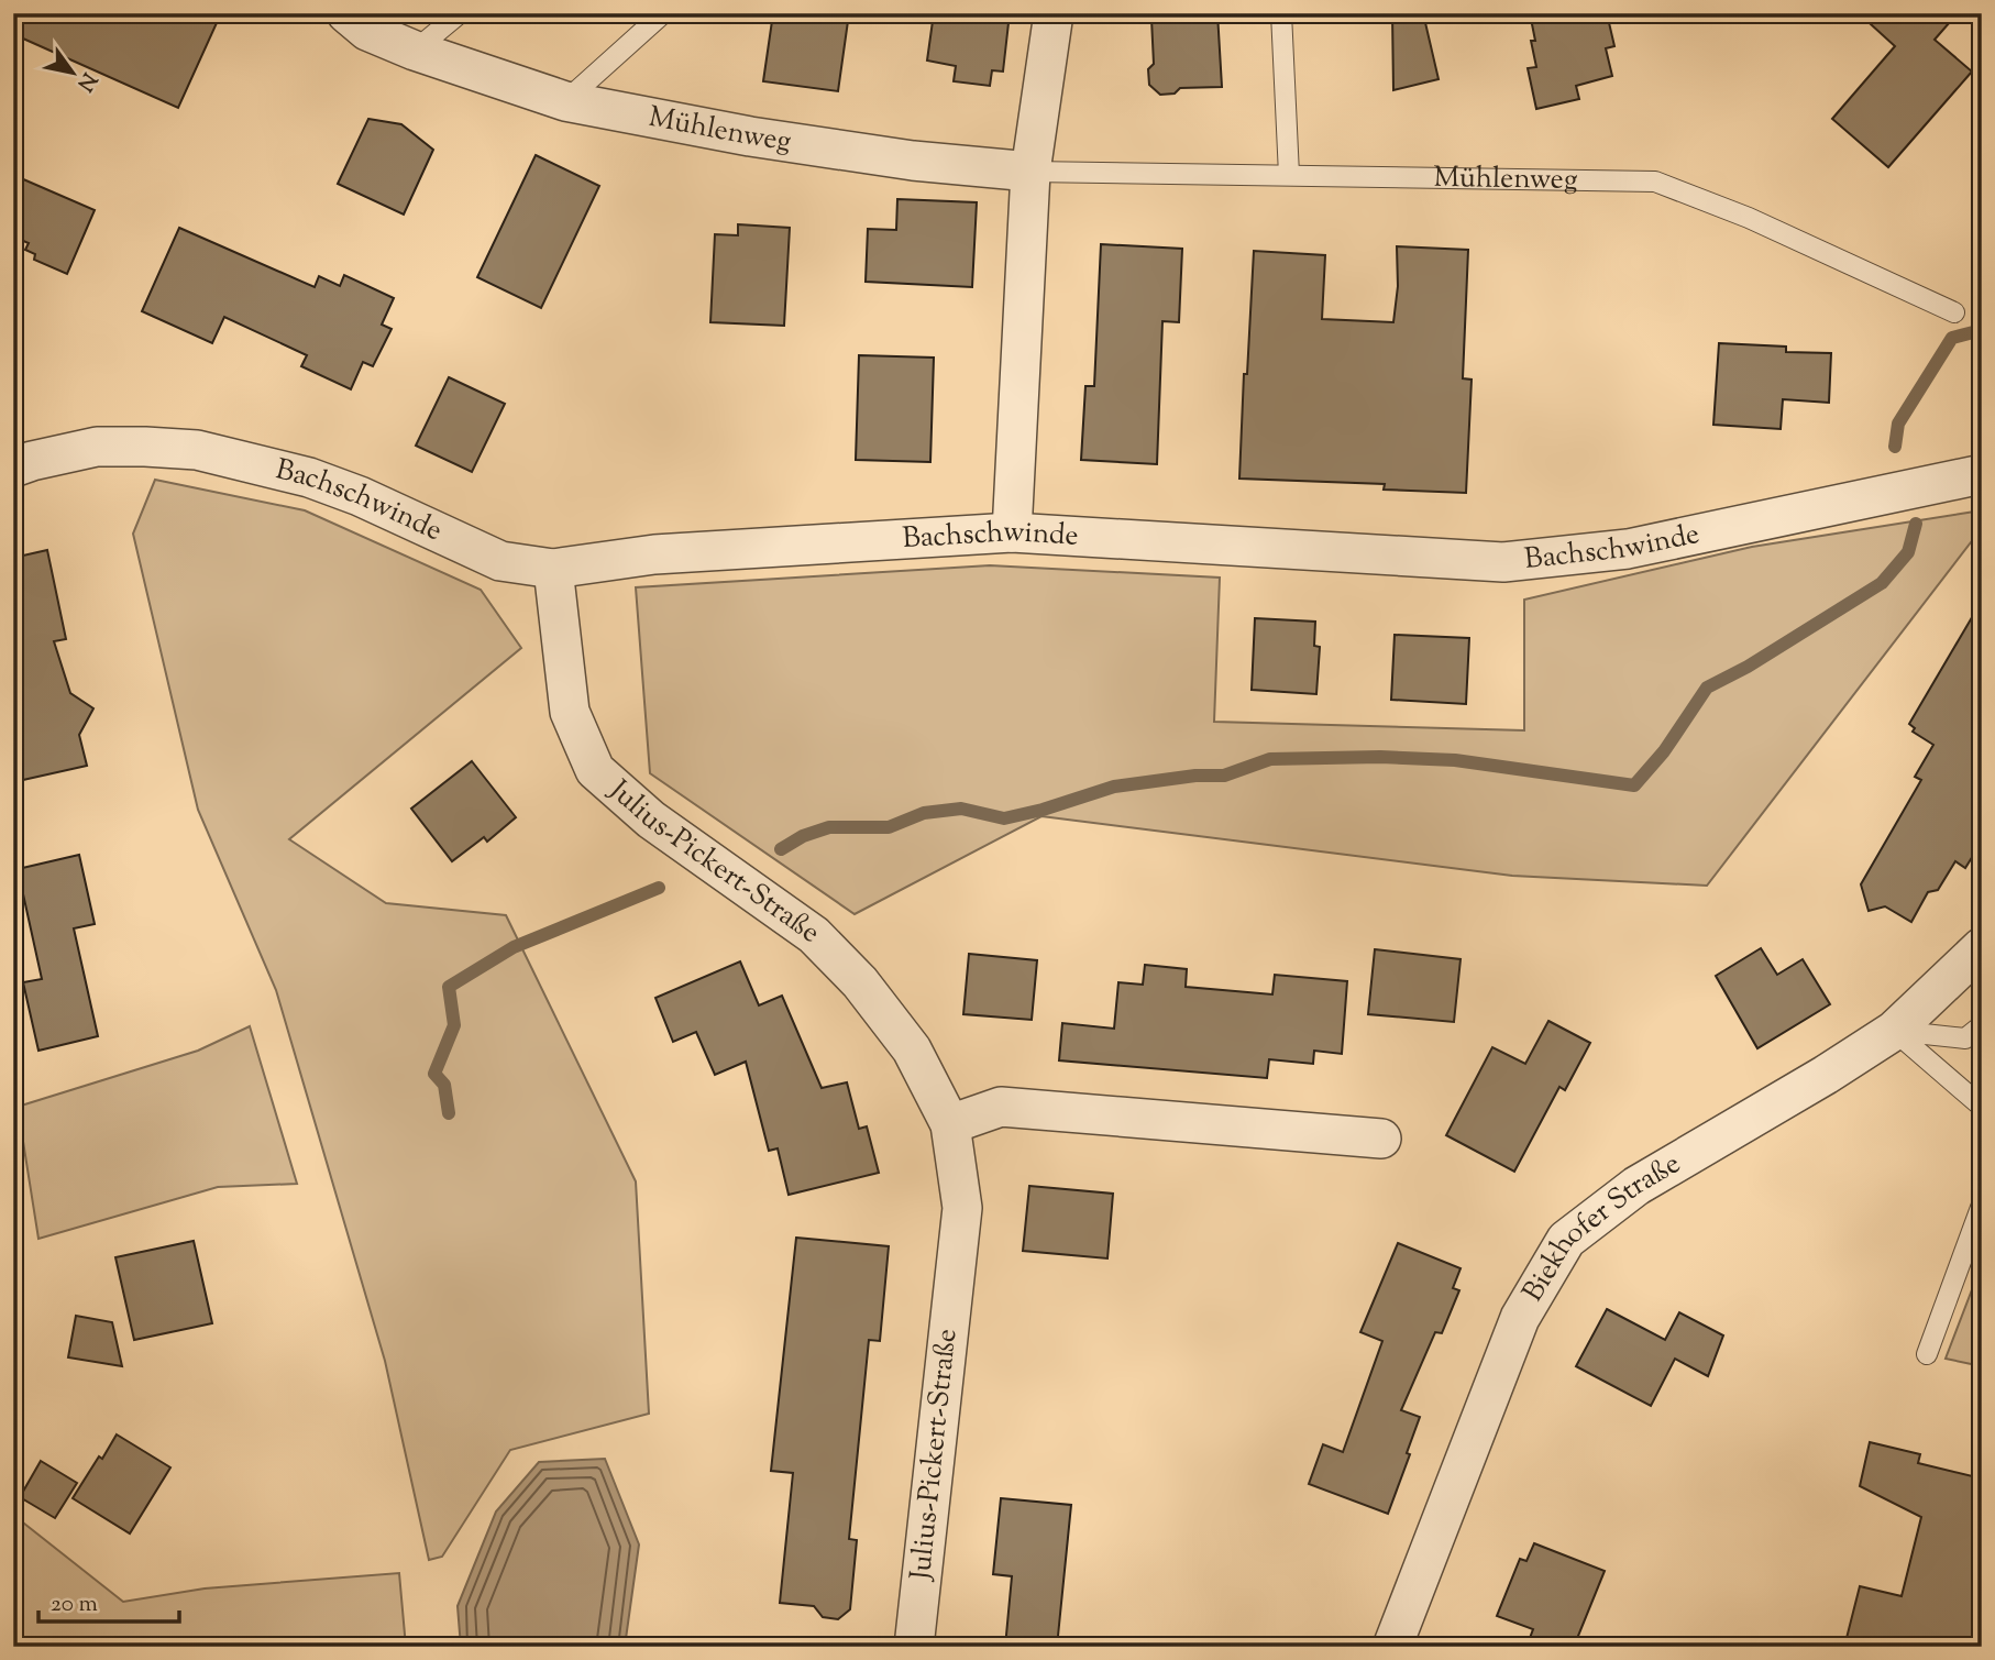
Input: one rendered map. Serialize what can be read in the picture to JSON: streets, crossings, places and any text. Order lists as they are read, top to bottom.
{
  "streets": {
    "street": [
      "Mühlenweg",
      "Bachschwinde",
      "Julius-Pickert-Straße",
      "Biekhofer Straße"
    ]
  },
  "crossings": [
    ["Bachschwinde", "Julius-Pickert-Straße"]
  ],
  "scale_bar": "20 m",
  "north": "bottom right"
}
